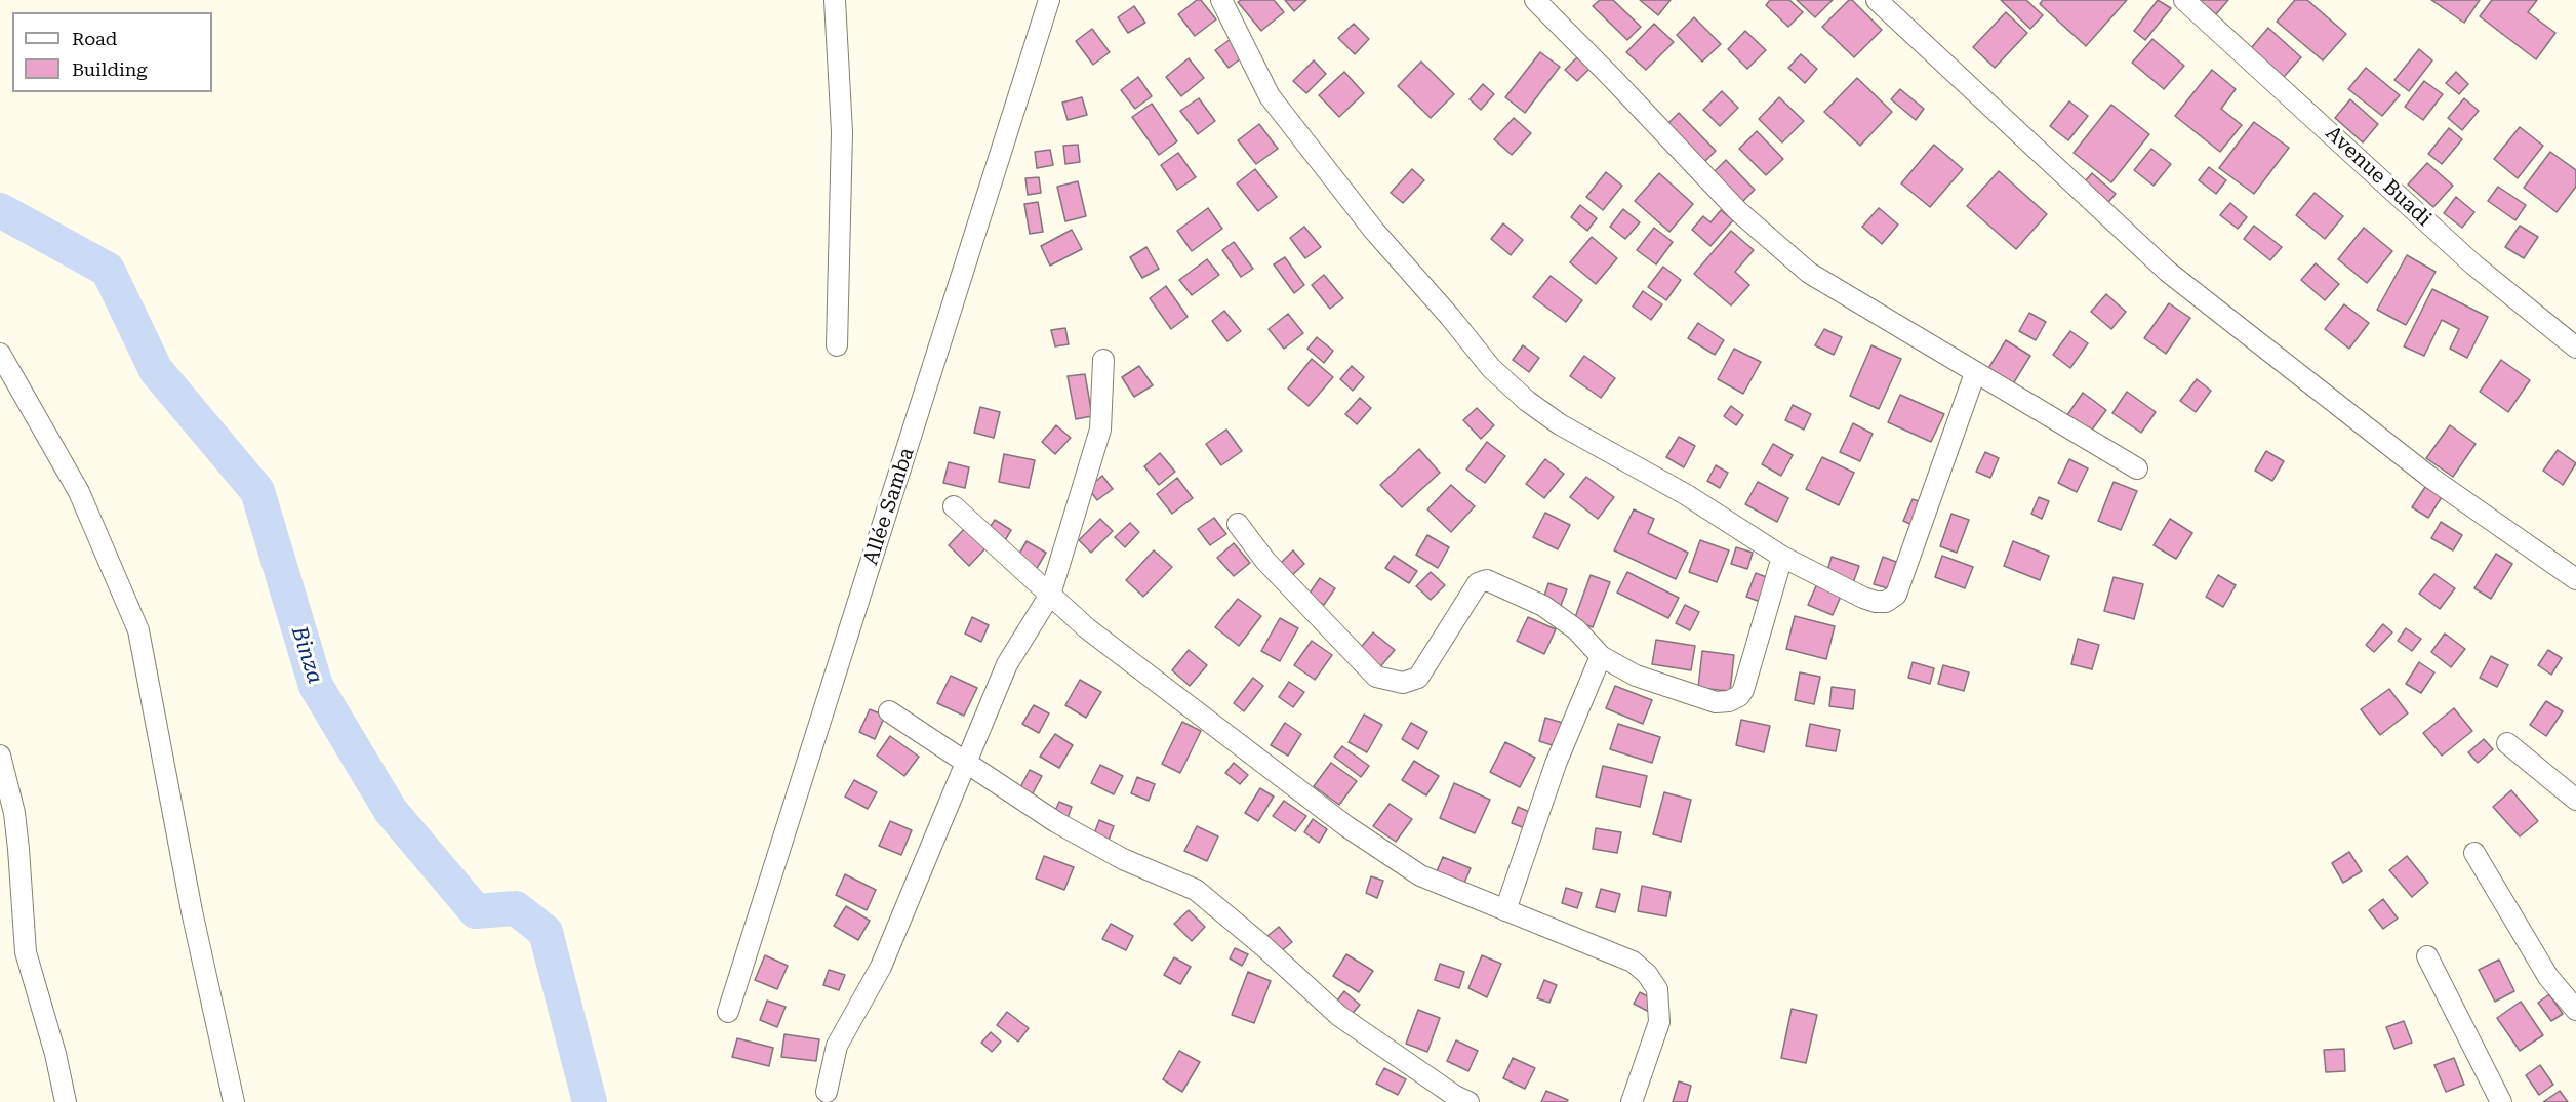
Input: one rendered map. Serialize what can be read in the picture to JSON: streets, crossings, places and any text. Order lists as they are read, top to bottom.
{
  "streets": {
    "street": ["Avenue Buadi", "Allée Samba"]
  },
  "water": ["Binza"],
  "legend": ["Road", "Building"]
}
